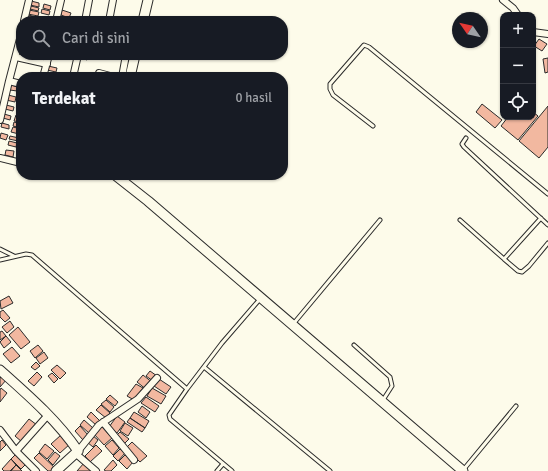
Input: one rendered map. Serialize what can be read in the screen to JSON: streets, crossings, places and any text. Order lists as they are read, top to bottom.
{
  "north": "top left",
  "page": {
    "map_buttons": ["+", "−"],
    "search": "Cari di sini",
    "heading": ["Terdekat", "0 hasil"]
  }
}
